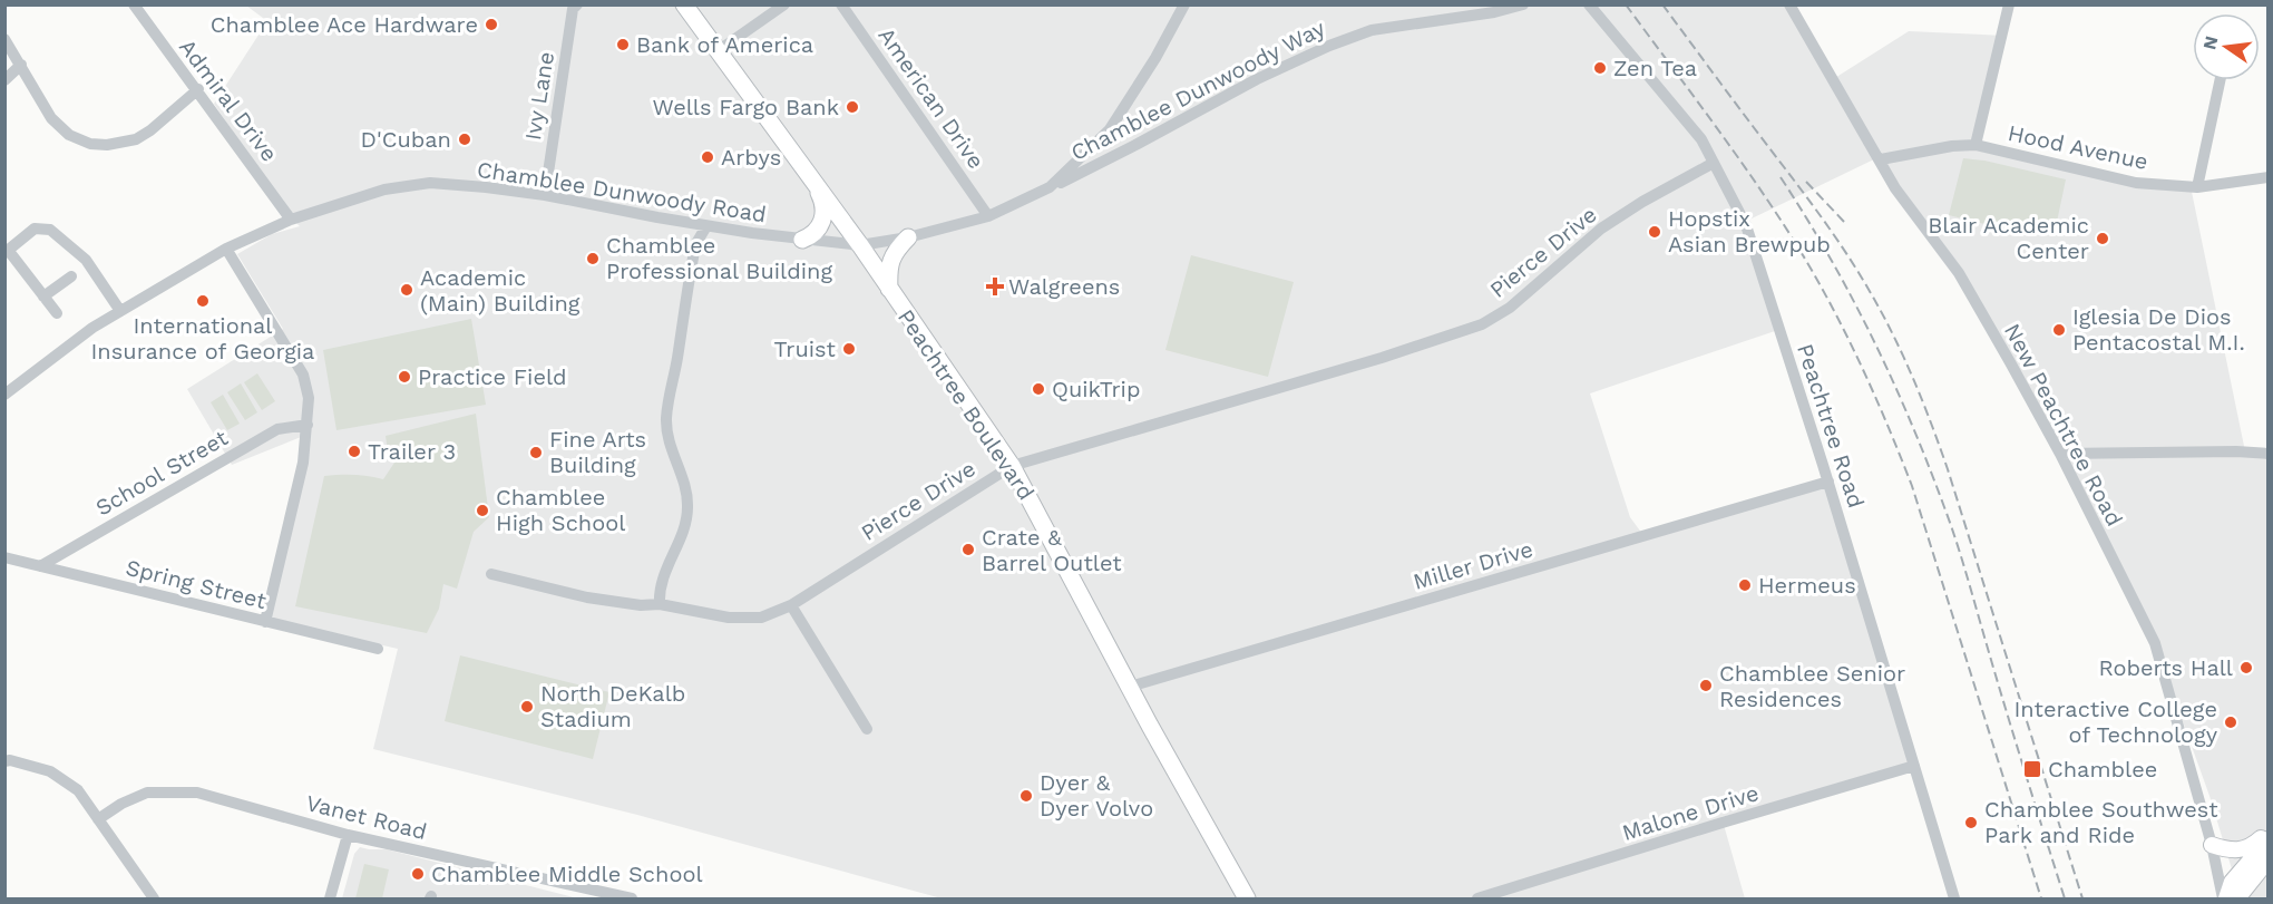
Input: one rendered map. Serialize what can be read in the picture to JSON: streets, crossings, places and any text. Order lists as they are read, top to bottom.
{
  "streets": {
    "highway": ["Peachtree Boulevard"],
    "street": [
      "Chamblee Dunwoody Way",
      "Ivy Lane",
      "American Drive",
      "Admiral Drive",
      "Hood Avenue",
      "Chamblee Dunwoody Road",
      "Pierce Drive",
      "New Peachtree Road",
      "Peachtree Road",
      "School Street",
      "Miller Drive",
      "Spring Street",
      "Malone Drive",
      "Vanet Road"
    ]
  },
  "crossings": [
    ["Chamblee Dunwoody Way", "Chamblee Dunwoody Road"],
    ["Ivy Lane", "Chamblee Dunwoody Road"],
    ["American Drive", "Chamblee Dunwoody Road"],
    ["Admiral Drive", "Chamblee Dunwoody Road"],
    ["Hood Avenue", "New Peachtree Road"],
    ["Chamblee Dunwoody Road", "Peachtree Boulevard"],
    ["Pierce Drive", "Peachtree Boulevard"],
    ["Pierce Drive", "Peachtree Road"],
    ["Peachtree Boulevard", "Miller Drive"],
    ["Peachtree Road", "Miller Drive"],
    ["Peachtree Road", "Malone Drive"],
    ["School Street", "Spring Street"]
  ],
  "places": {
    "other": [
      "Chamblee Ace Hardware",
      "Bank of America",
      "Zen Tea",
      "Wells Fargo Bank",
      "D'Cuban",
      "Arbys",
      "Hopstix Asian Brewpub",
      "Blair Academic Center",
      "Chamblee Professional Building",
      "Academic (Main) Building",
      "International Insurance of Georgia",
      "Iglesia De Dios Pentacostal M.I.",
      "Truist",
      "Practice Field",
      "QuikTrip",
      "Trailer 3",
      "Fine Arts Building",
      "Chamblee High School",
      "Crate & Barrel Outlet",
      "Hermeus",
      "Roberts Hall",
      "Chamblee Senior Residences",
      "North DeKalb Stadium",
      "Interactive College of Technology",
      "Dyer & Dyer Volvo",
      "Chamblee Southwest Park and Ride",
      "Chamblee Middle School"
    ],
    "health": ["Walgreens"],
    "transit": ["Chamblee"]
  },
  "north": "left"
}
